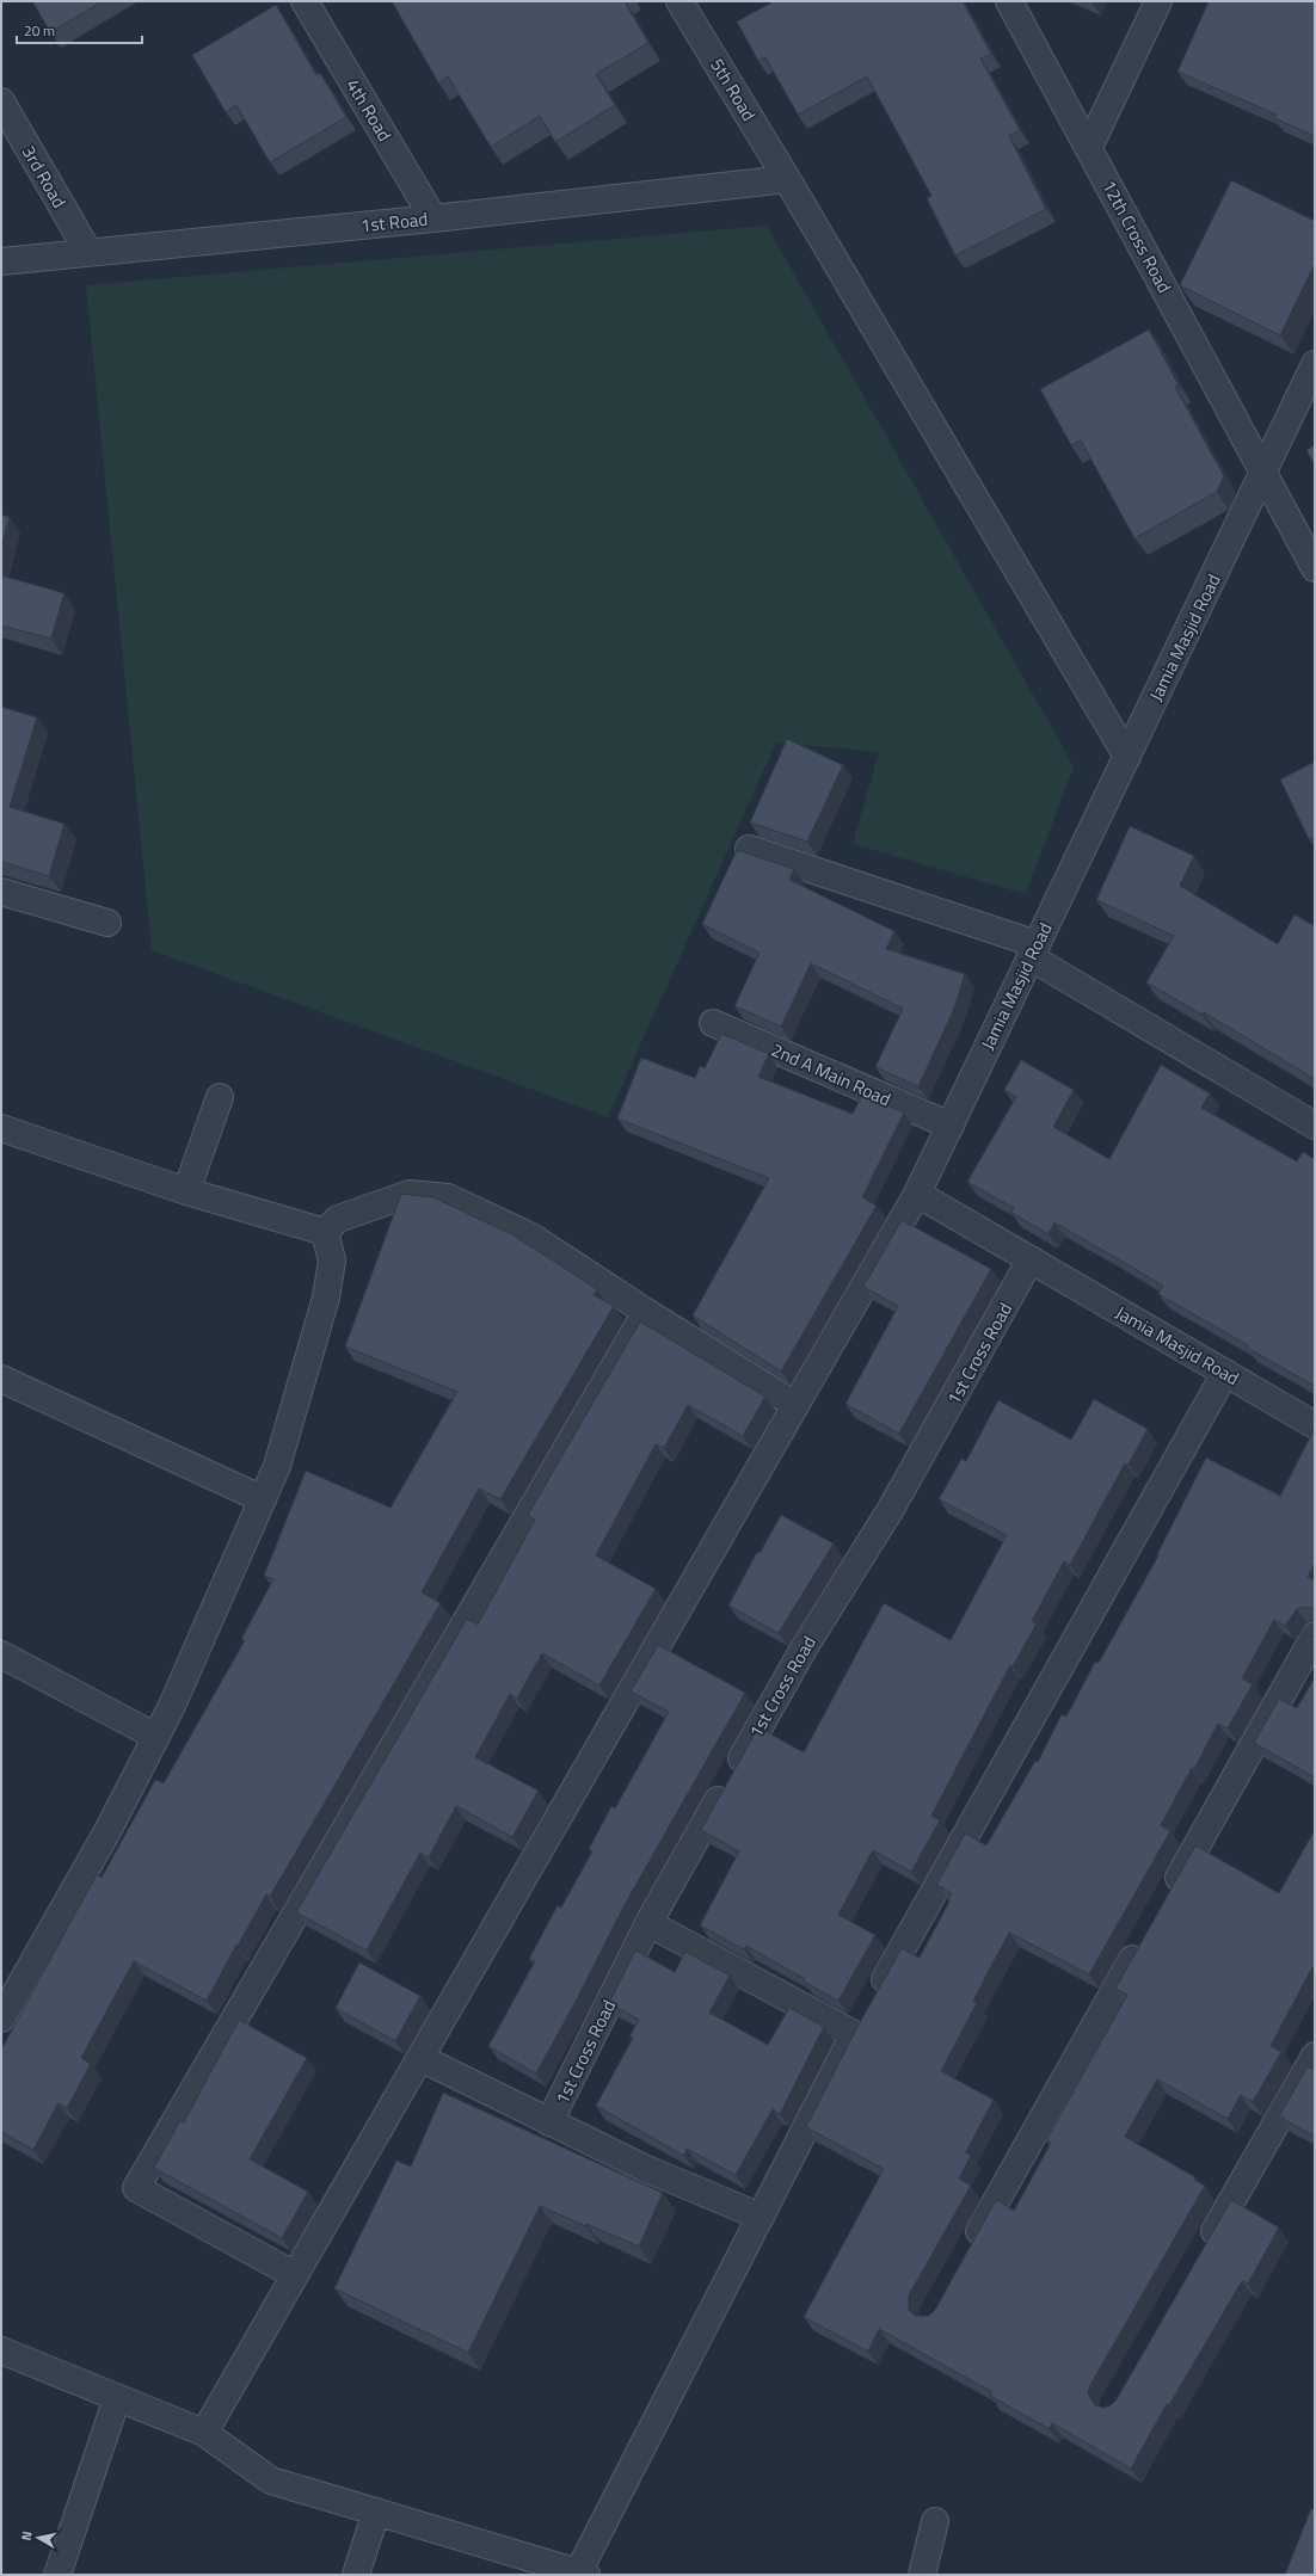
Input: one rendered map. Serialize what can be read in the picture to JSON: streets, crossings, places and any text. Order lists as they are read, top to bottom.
{
  "streets": {
    "street": [
      "5th Road",
      "4th Road",
      "3rd Road",
      "1st Road",
      "12th Cross Road",
      "Jamia Masjid Road",
      "2nd A Main Road",
      "1st Cross Road"
    ]
  },
  "crossings": [
    ["5th Road", "1st Road"],
    ["5th Road", "Jamia Masjid Road"],
    ["4th Road", "1st Road"],
    ["3rd Road", "1st Road"],
    ["12th Cross Road", "Jamia Masjid Road"],
    ["Jamia Masjid Road", "2nd A Main Road"],
    ["Jamia Masjid Road", "1st Cross Road"]
  ],
  "scale_bar": "20 m",
  "north": "left"
}
